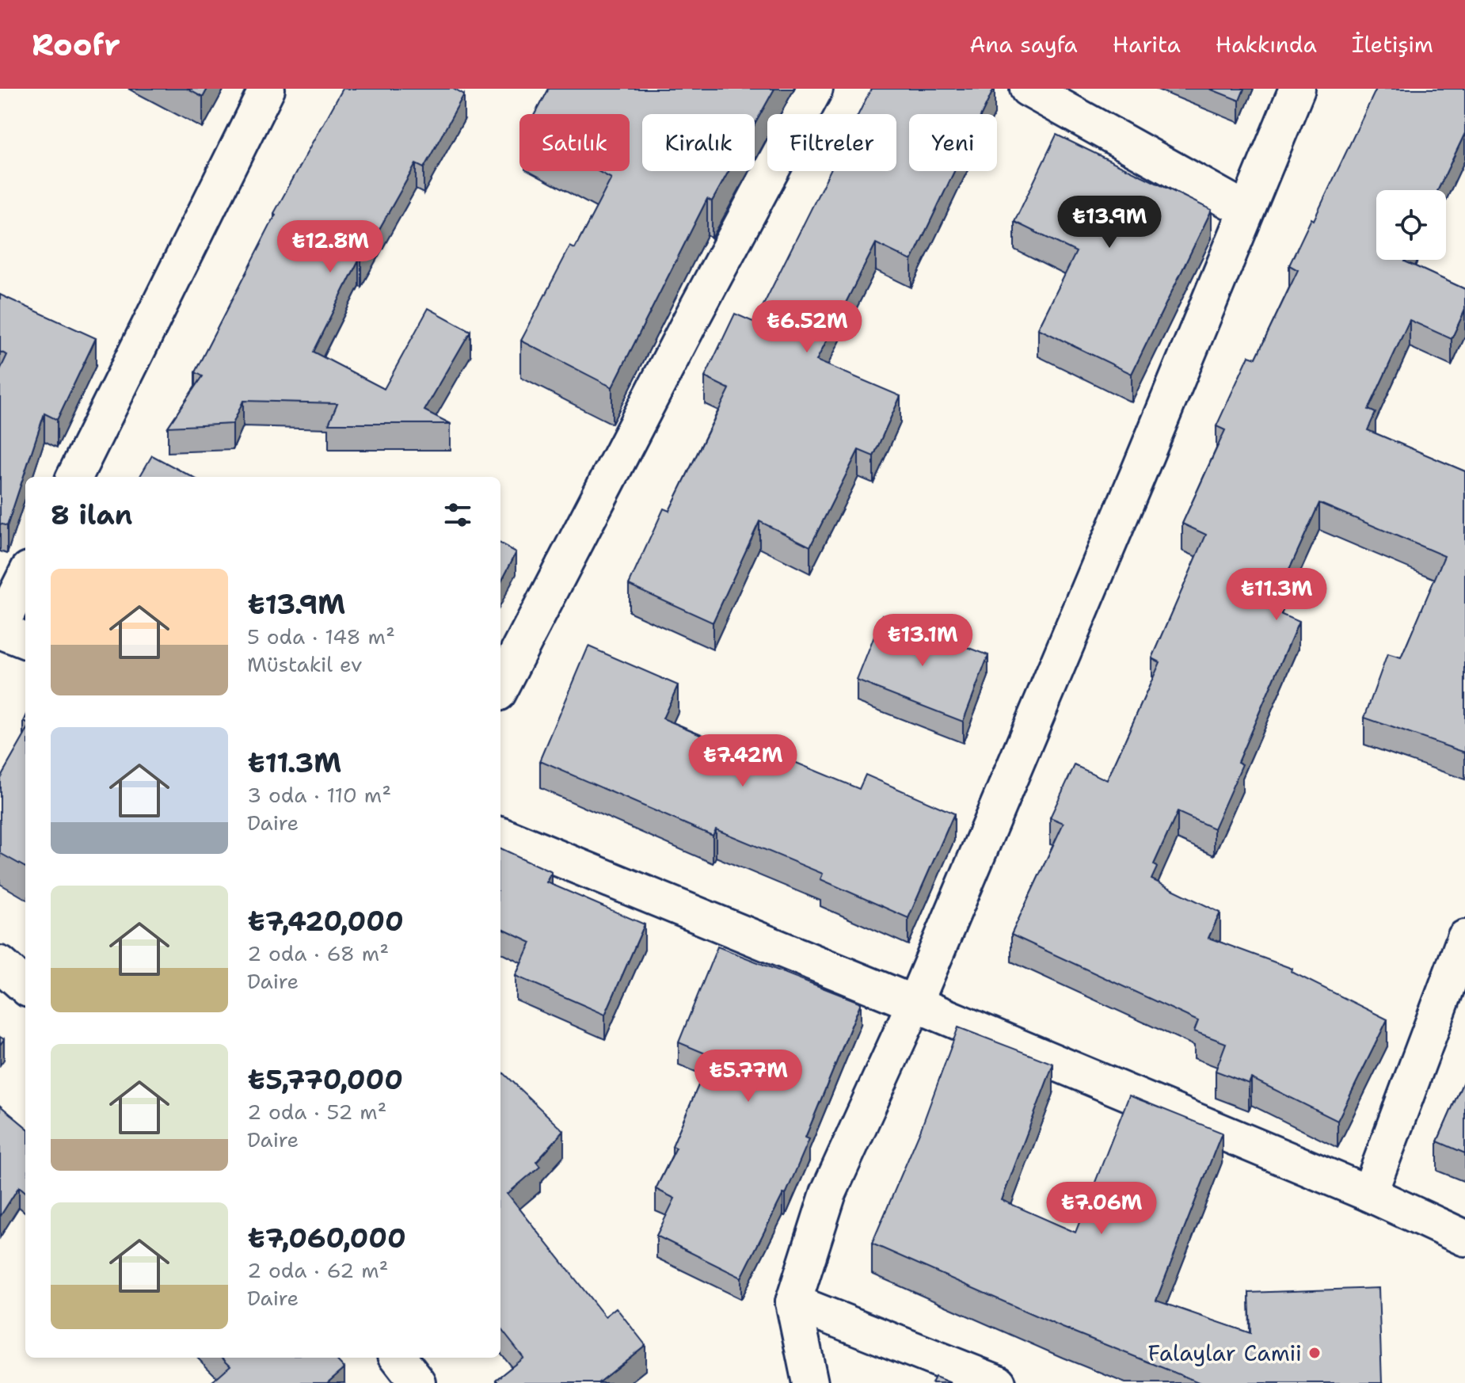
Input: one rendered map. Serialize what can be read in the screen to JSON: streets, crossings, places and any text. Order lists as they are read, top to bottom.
{
  "places": ["Falaylar Camii"],
  "page": {
    "header": "Roofr",
    "nav": [
      "Ana sayfa",
      "Harita",
      "Hakkında",
      "İletişim"
    ],
    "chip": [
      "Satılık",
      "Kiralık",
      "Filtreler",
      "Yeni"
    ],
    "price": [
      "₺13.9M",
      "₺12.8M",
      "₺6.52M",
      "₺11.3M",
      "₺13.1M",
      "₺7.42M",
      "₺5.77M",
      "₺7.06M"
    ],
    "heading": "8 ilan",
    "list": [
      {
        "name": "₺13.9M",
        "note": "5 oda · 148 m² · Müstakil ev"
      },
      {
        "name": "₺11.3M",
        "note": "3 oda · 110 m² · Daire"
      },
      {
        "name": "₺7,420,000",
        "note": "2 oda · 68 m² · Daire"
      },
      {
        "name": "₺5,770,000",
        "note": "2 oda · 52 m² · Daire"
      },
      {
        "name": "₺7,060,000",
        "note": "2 oda · 62 m² · Daire"
      }
    ]
  }
}
